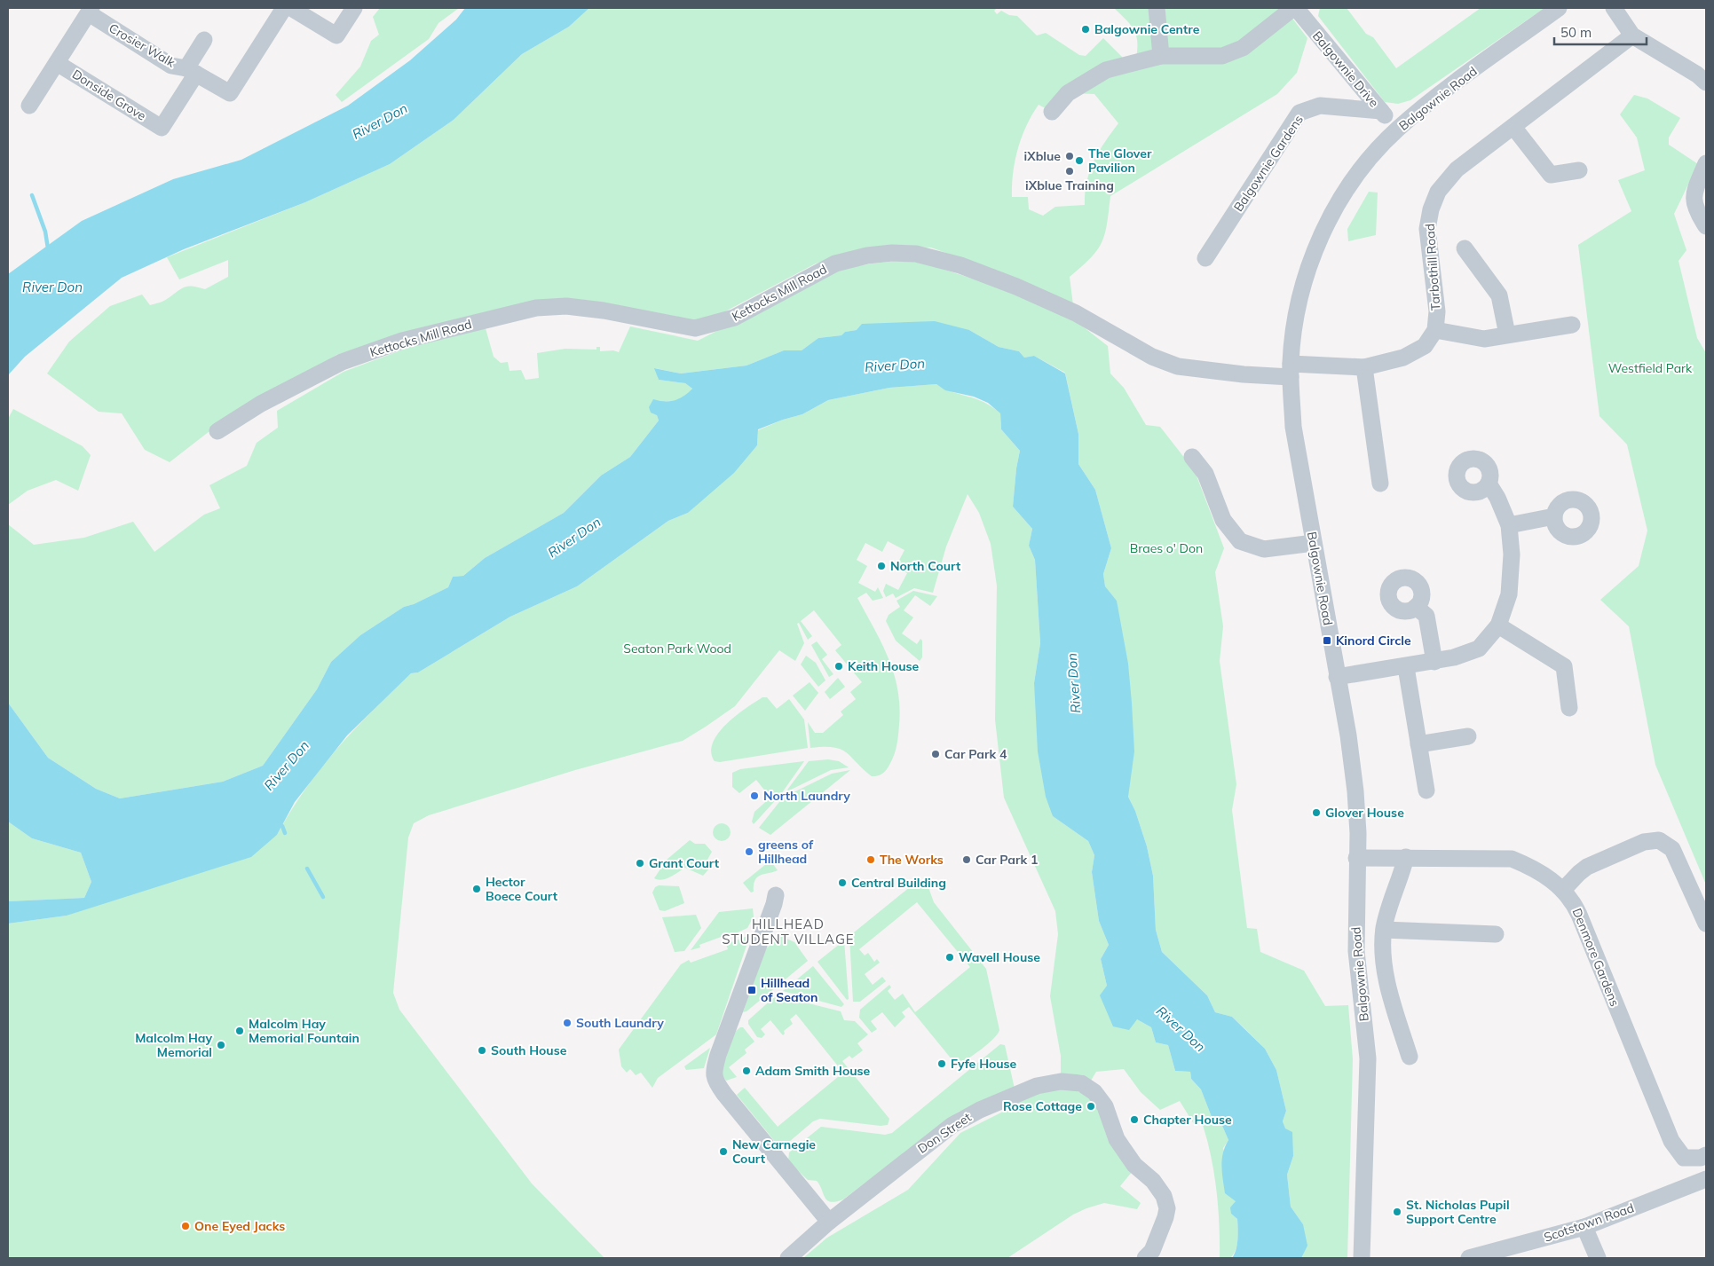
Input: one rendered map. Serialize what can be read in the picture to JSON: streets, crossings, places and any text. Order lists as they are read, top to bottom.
{
  "streets": {
    "street": [
      "Crosier Walk",
      "Balgownie Drive",
      "Donside Grove",
      "Balgownie Road",
      "Balgownie Gardens",
      "Tarbothill Road",
      "Kettocks Mill Road",
      "Denmore Gardens",
      "Don Street",
      "Scotstown Road"
    ]
  },
  "crossings": [
    ["Crosier Walk", "Donside Grove"],
    ["Balgownie Drive", "Balgownie Road"],
    ["Balgownie Drive", "Balgownie Gardens"],
    ["Balgownie Road", "Kettocks Mill Road"],
    ["Balgownie Road", "Denmore Gardens"]
  ],
  "districts": ["HILLHEAD STUDENT VILLAGE"],
  "water": ["River Don"],
  "parks": ["Westfield Park", "Braes o' Don", "Seaton Park Wood"],
  "places": {
    "other": [
      "Balgownie Centre",
      "iXblue",
      "The Glover Pavilion",
      "iXblue Training",
      "North Court",
      "Keith House",
      "Car Park 4",
      "North Laundry",
      "Glover House",
      "greens of Hillhead",
      "The Works",
      "Car Park 1",
      "Grant Court",
      "Central Building",
      "Hector Boece Court",
      "Wavell House",
      "South Laundry",
      "Malcolm Hay Memorial Fountain",
      "Malcolm Hay Memorial",
      "South House",
      "Fyfe House",
      "Adam Smith House",
      "Rose Cottage",
      "Chapter House",
      "New Carnegie Court",
      "St. Nicholas Pupil Support Centre",
      "One Eyed Jacks"
    ],
    "transit": ["Kinord Circle", "Hillhead of Seaton"]
  },
  "scale_bar": "50 m"
}
